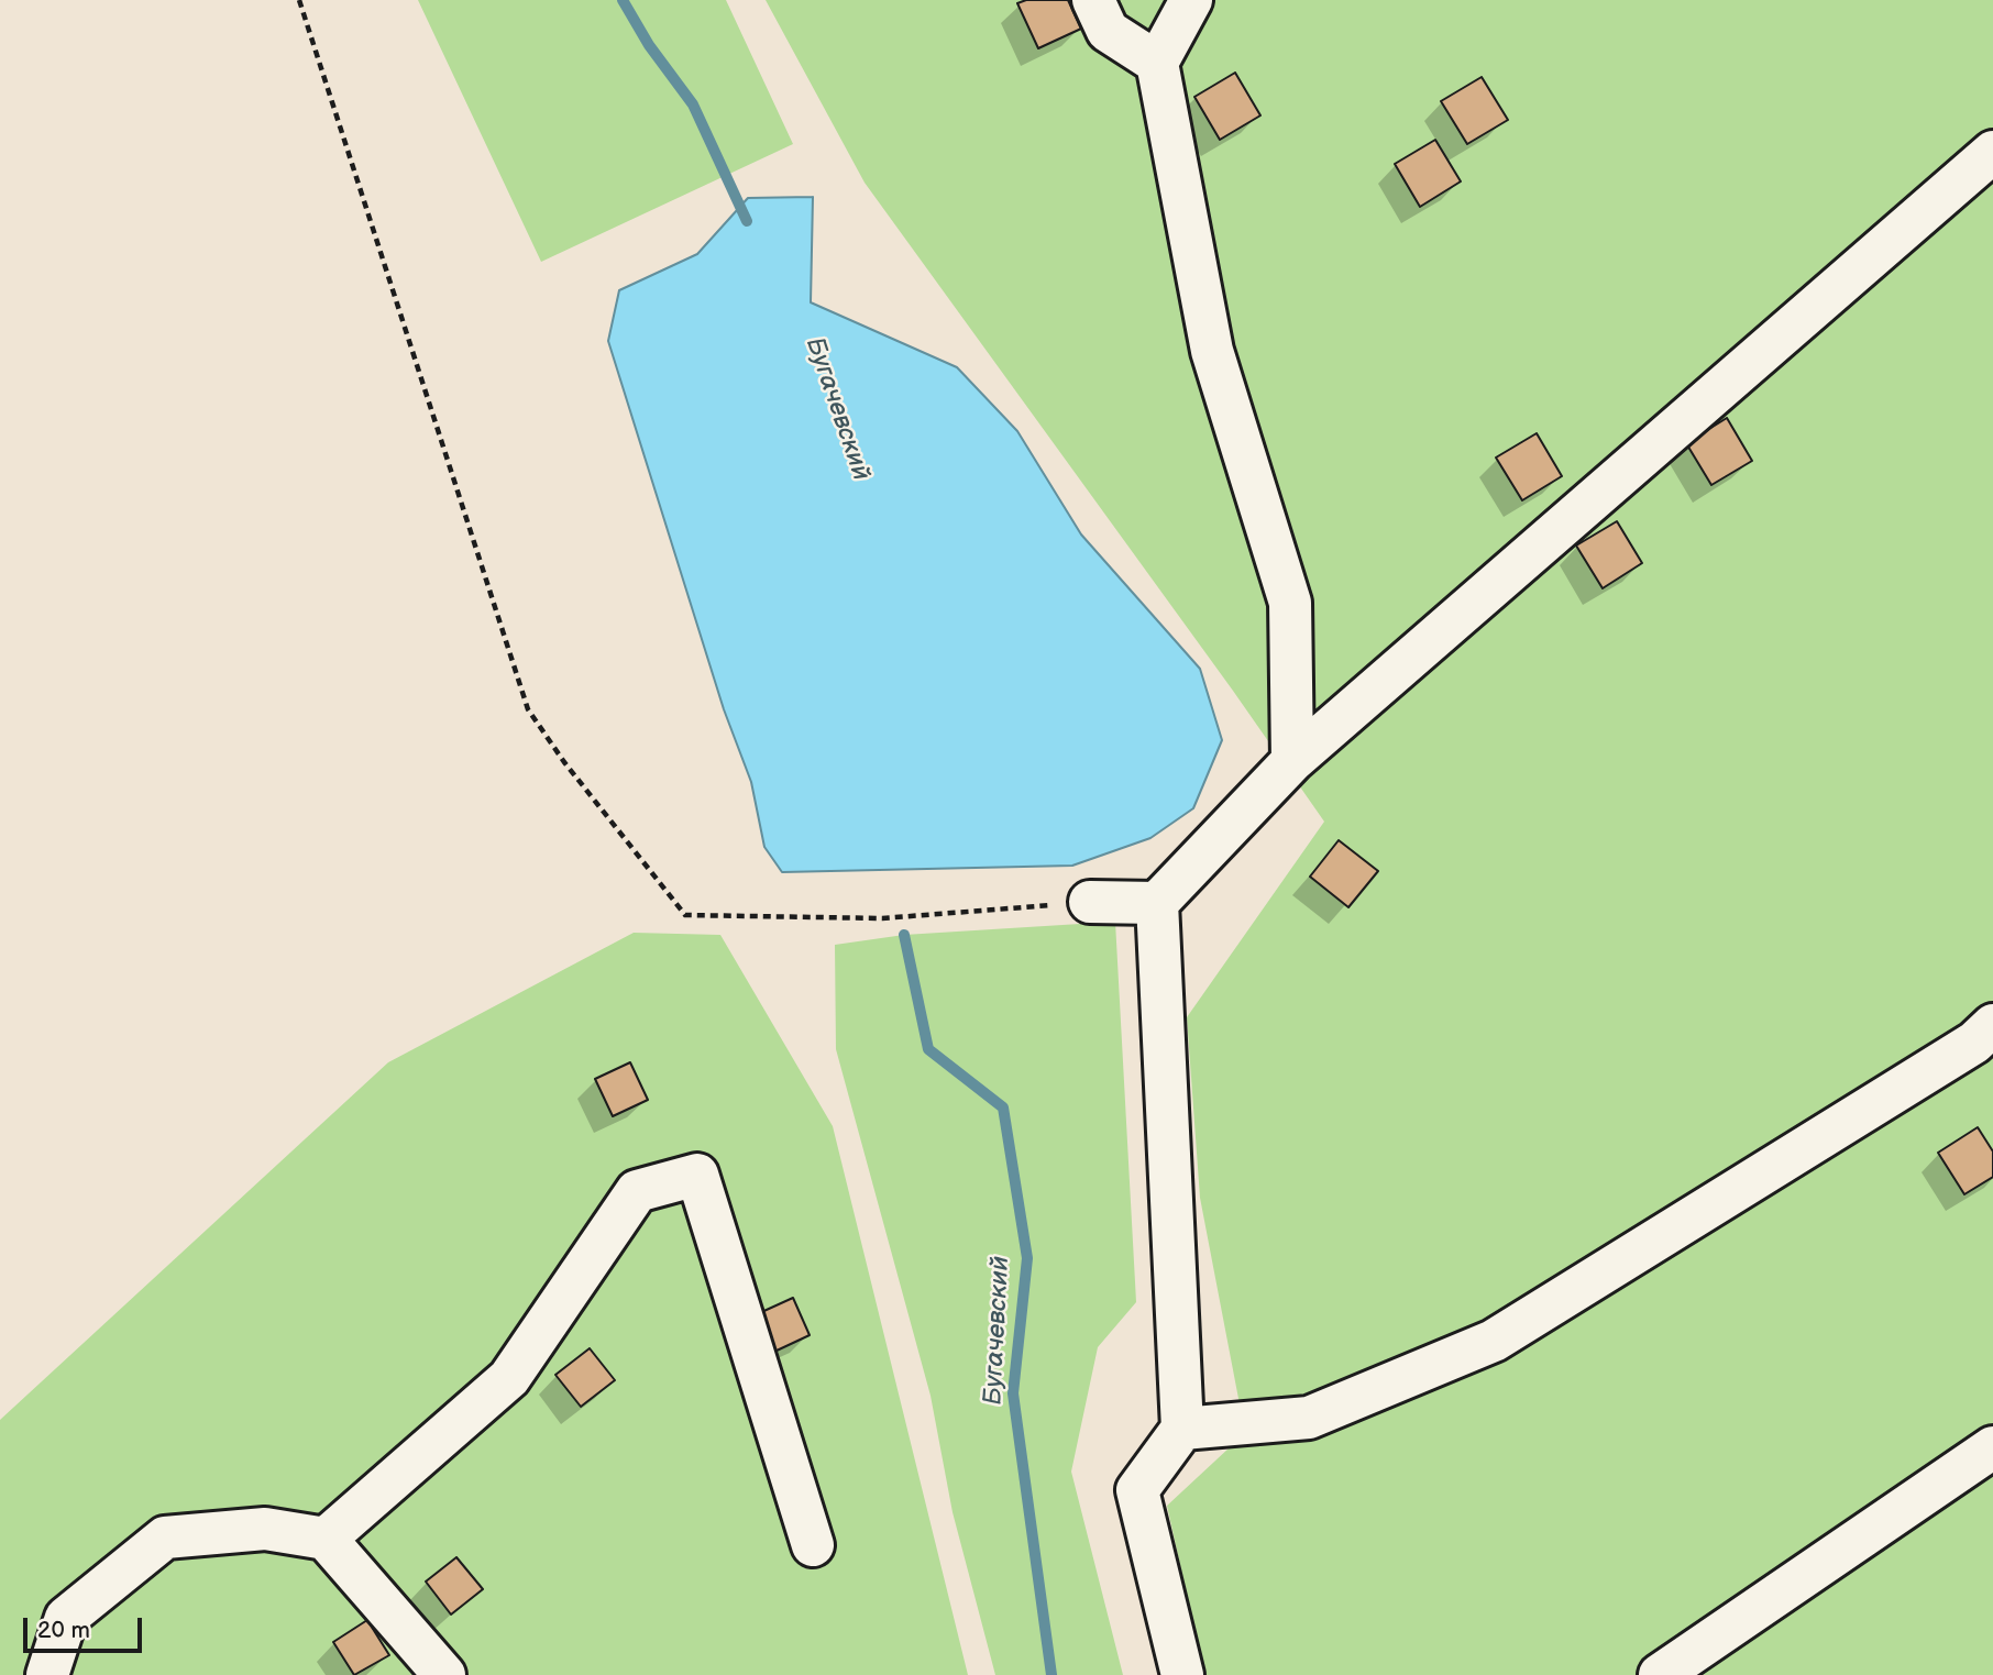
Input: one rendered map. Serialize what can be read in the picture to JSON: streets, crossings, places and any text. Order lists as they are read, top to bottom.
{
  "water": ["Бугачевский"],
  "scale_bar": "20 m"
}
